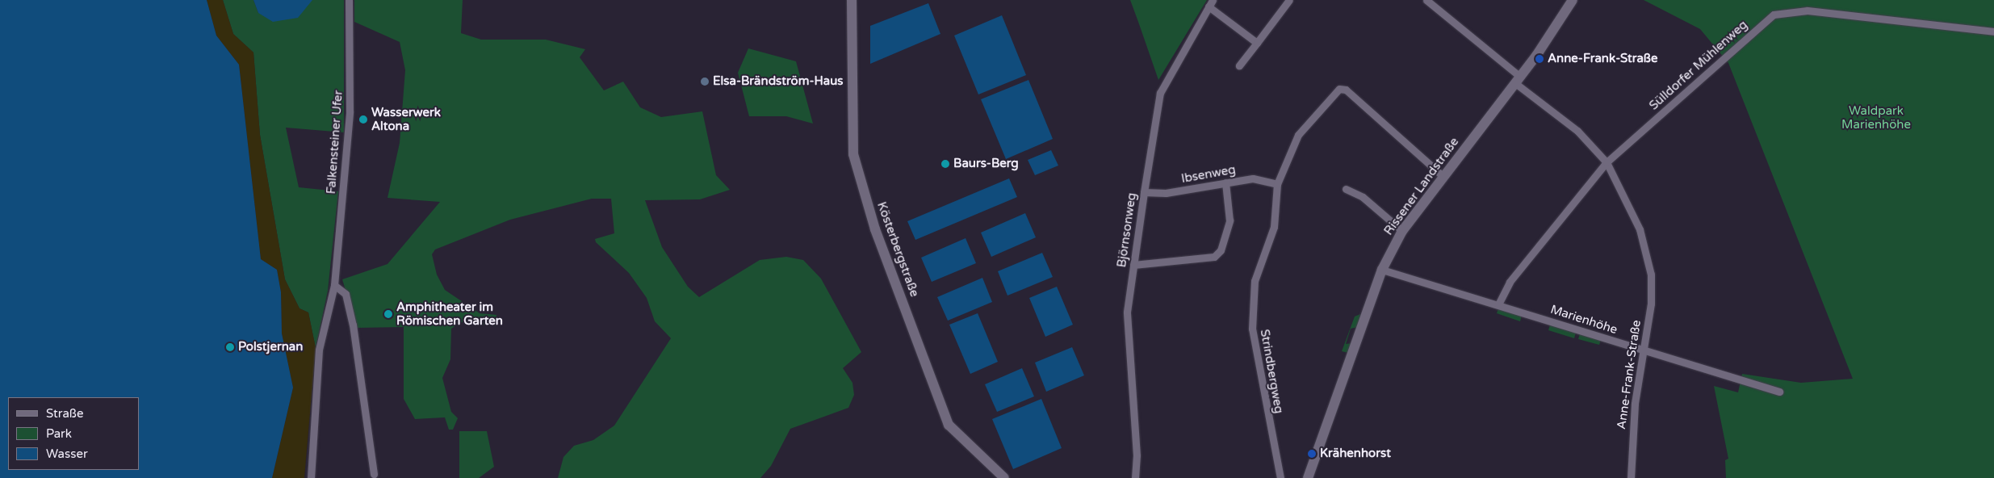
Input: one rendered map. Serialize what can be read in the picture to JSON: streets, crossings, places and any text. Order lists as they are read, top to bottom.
{
  "streets": {
    "main road": ["Rissener Landstraße", "Kösterbergstraße"],
    "street": [
      "Sülldorfer Mühlenweg",
      "Falkensteiner Ufer",
      "Ibsenweg",
      "Björnsonweg",
      "Marienhöhe",
      "Strindbergweg",
      "Anne-Frank-Straße"
    ]
  },
  "crossings": [
    ["Sülldorfer Mühlenweg", "Marienhöhe"],
    ["Sülldorfer Mühlenweg", "Anne-Frank-Straße"],
    ["Ibsenweg", "Björnsonweg"],
    ["Ibsenweg", "Strindbergweg"],
    ["Rissener Landstraße", "Marienhöhe"],
    ["Rissener Landstraße", "Strindbergweg"],
    ["Rissener Landstraße", "Anne-Frank-Straße"],
    ["Marienhöhe", "Anne-Frank-Straße"]
  ],
  "parks": ["Waldpark Marienhöhe"],
  "places": [
    "Anne-Frank-Straße",
    "Elsa-Brändström-Haus",
    "Wasserwerk Altona",
    "Baurs-Berg",
    "Amphitheater im Römischen Garten",
    "Polstjernan",
    "Krähenhorst"
  ],
  "legend": ["Straße", "Park", "Wasser"]
}
